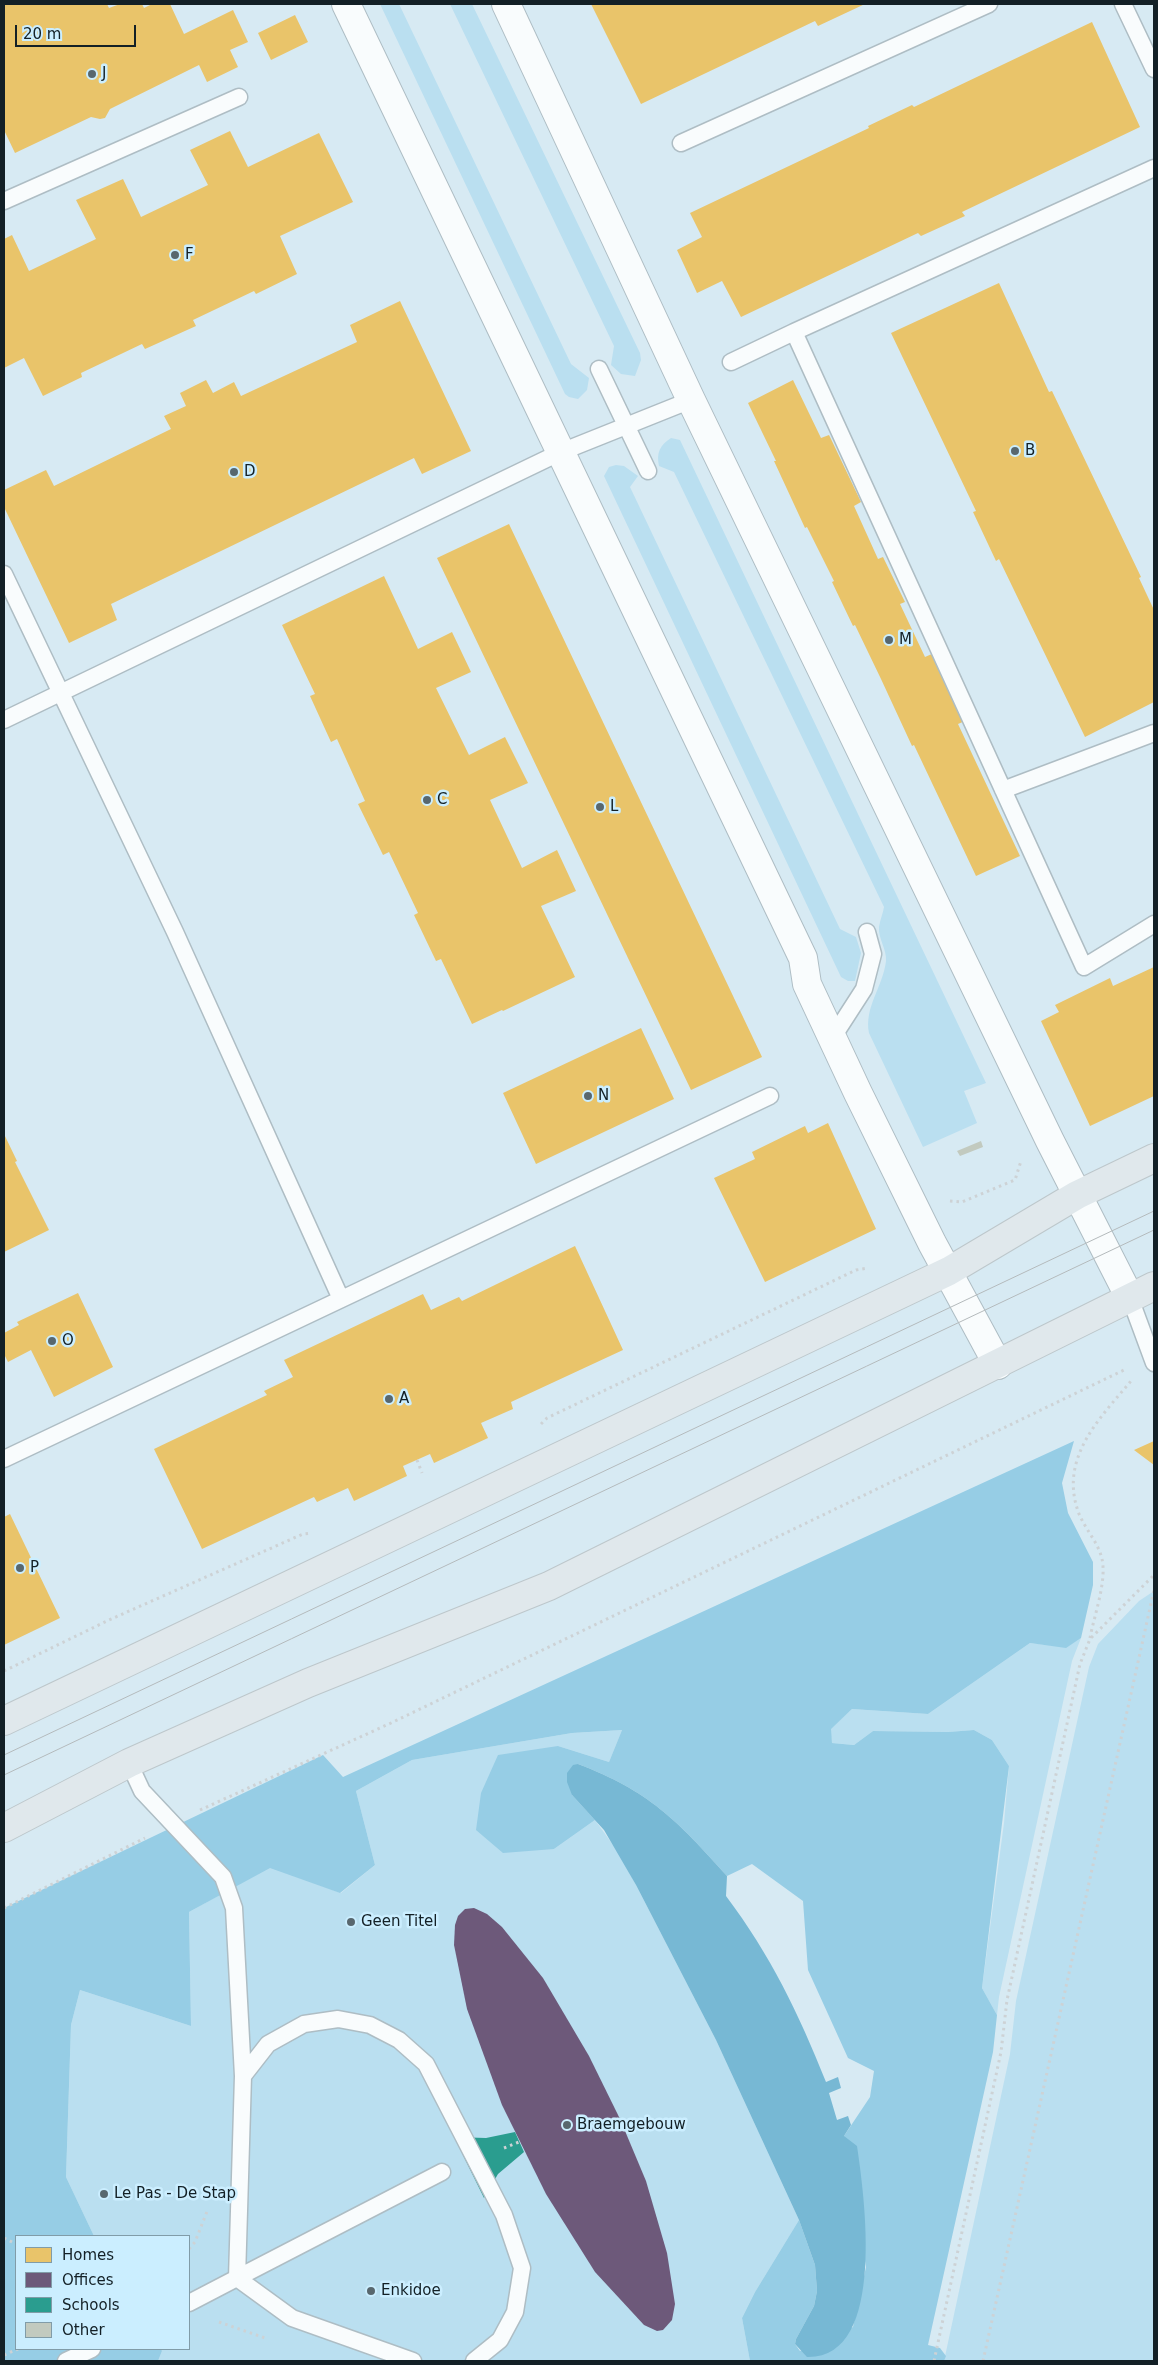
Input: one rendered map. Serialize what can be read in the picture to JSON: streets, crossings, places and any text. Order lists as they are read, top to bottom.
{
  "places": [
    "J",
    "F",
    "B",
    "D",
    "M",
    "C",
    "L",
    "N",
    "O",
    "A",
    "P",
    "Geen Titel",
    "Braemgebouw",
    "Le Pas - De Stap",
    "Enkidoe"
  ],
  "legend": [
    "Homes",
    "Offices",
    "Schools",
    "Other"
  ],
  "scale_bar": "20 m"
}
